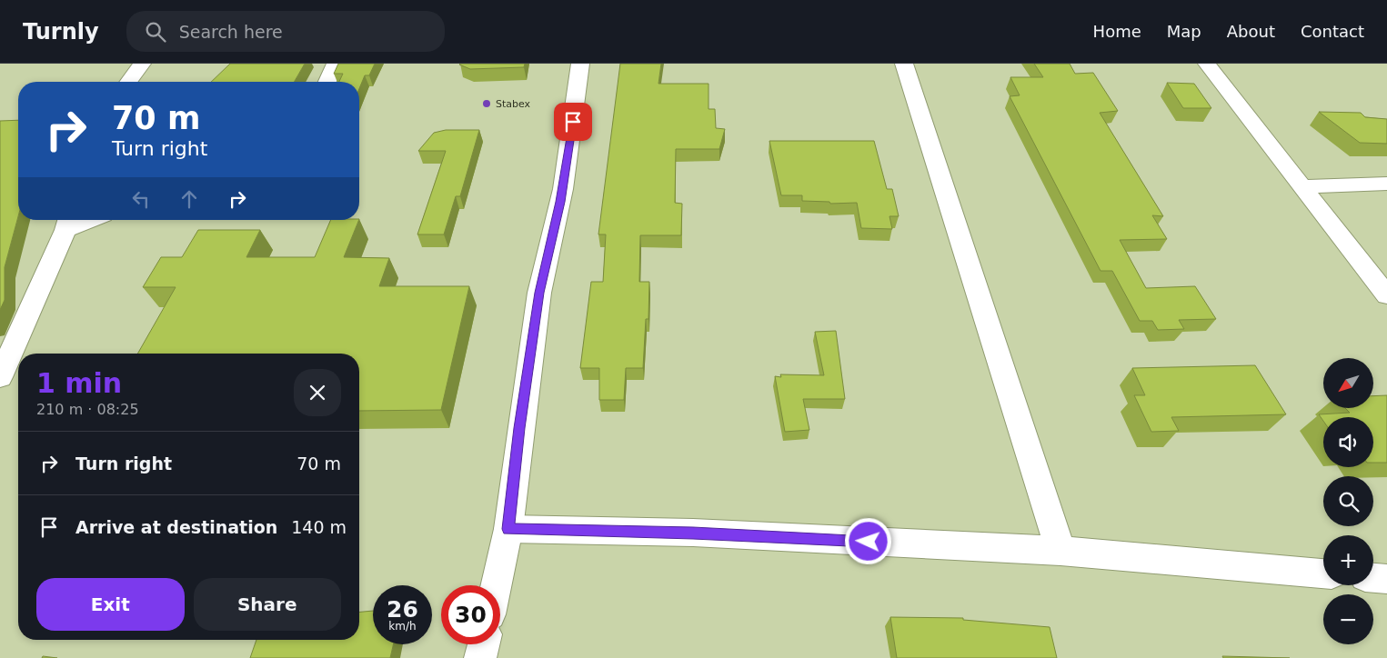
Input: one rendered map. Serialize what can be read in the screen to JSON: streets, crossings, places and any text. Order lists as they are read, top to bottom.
{
  "places": ["Stabex"],
  "north": "bottom left",
  "page": {
    "header": "Turnly",
    "search": "Search here",
    "nav": [
      "Home",
      "Map",
      "About",
      "Contact"
    ],
    "turn": ["70 m", "Turn right"],
    "heading": ["1 min", "210 m · 08:25"],
    "map_buttons": ["+", "−"],
    "list": [
      {
        "name": "Turn right",
        "value": "70 m"
      },
      {
        "name": "Arrive at destination",
        "value": "140 m"
      }
    ],
    "buttons": ["Exit", "Share"],
    "speed": "26 km/h",
    "limit": "30"
  }
}
